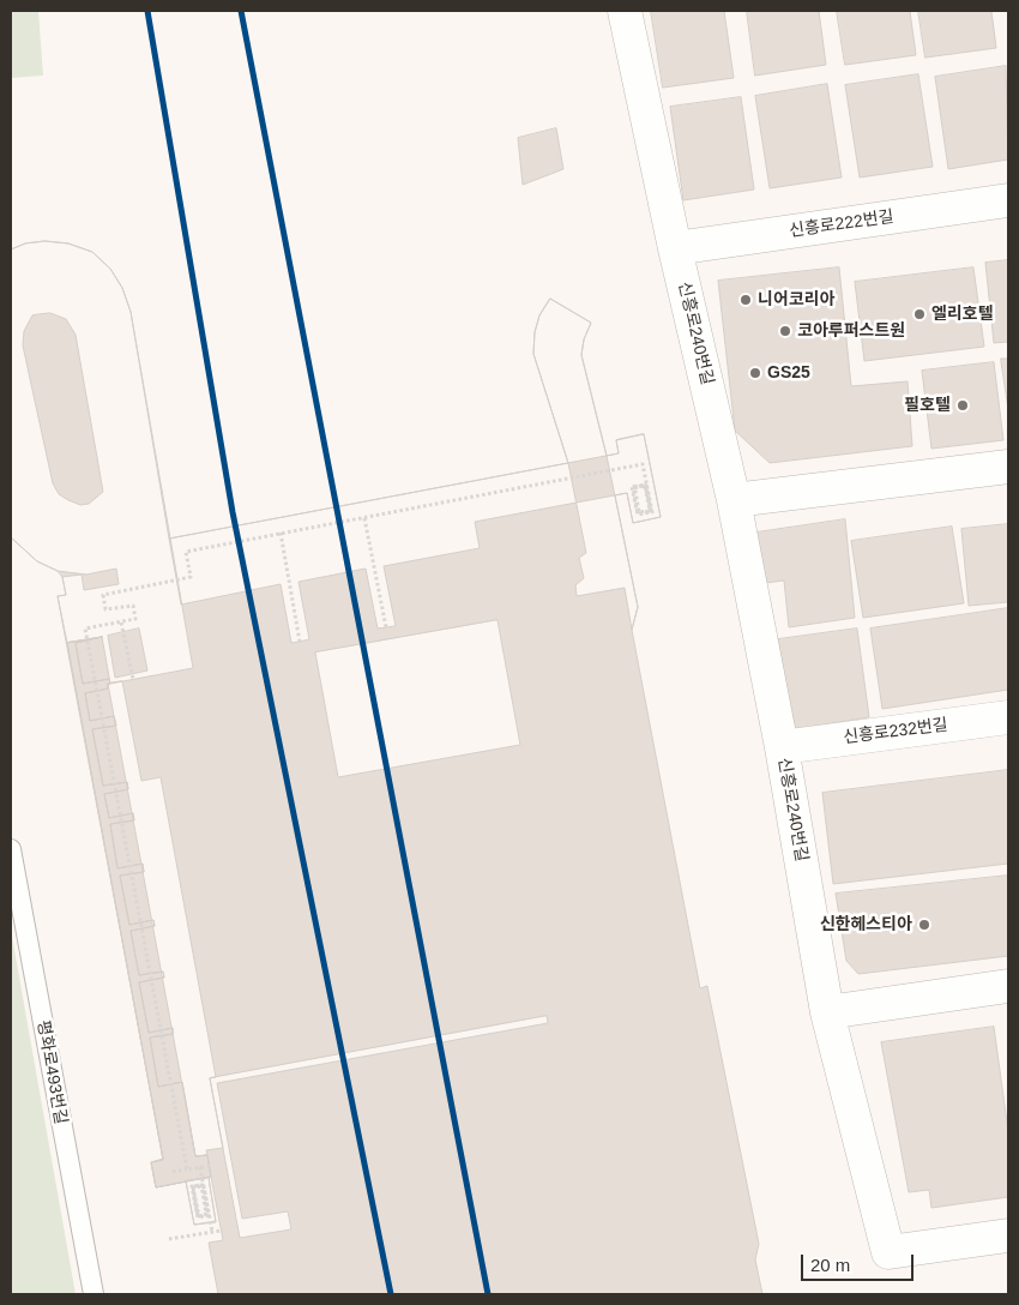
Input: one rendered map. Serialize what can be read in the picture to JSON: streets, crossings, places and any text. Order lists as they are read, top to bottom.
{
  "streets": {
    "street": ["신흥로222번길", "신흥로240번길", "신흥로232번길"],
    "lane": ["평화로493번길"]
  },
  "crossings": [
    ["신흥로222번길", "신흥로240번길"],
    ["신흥로240번길", "신흥로232번길"]
  ],
  "places": [
    "니어코리아",
    "엘리호텔",
    "코아루퍼스트원",
    "GS25",
    "필호텔",
    "신한헤스티아"
  ],
  "scale_bar": "20 m"
}
